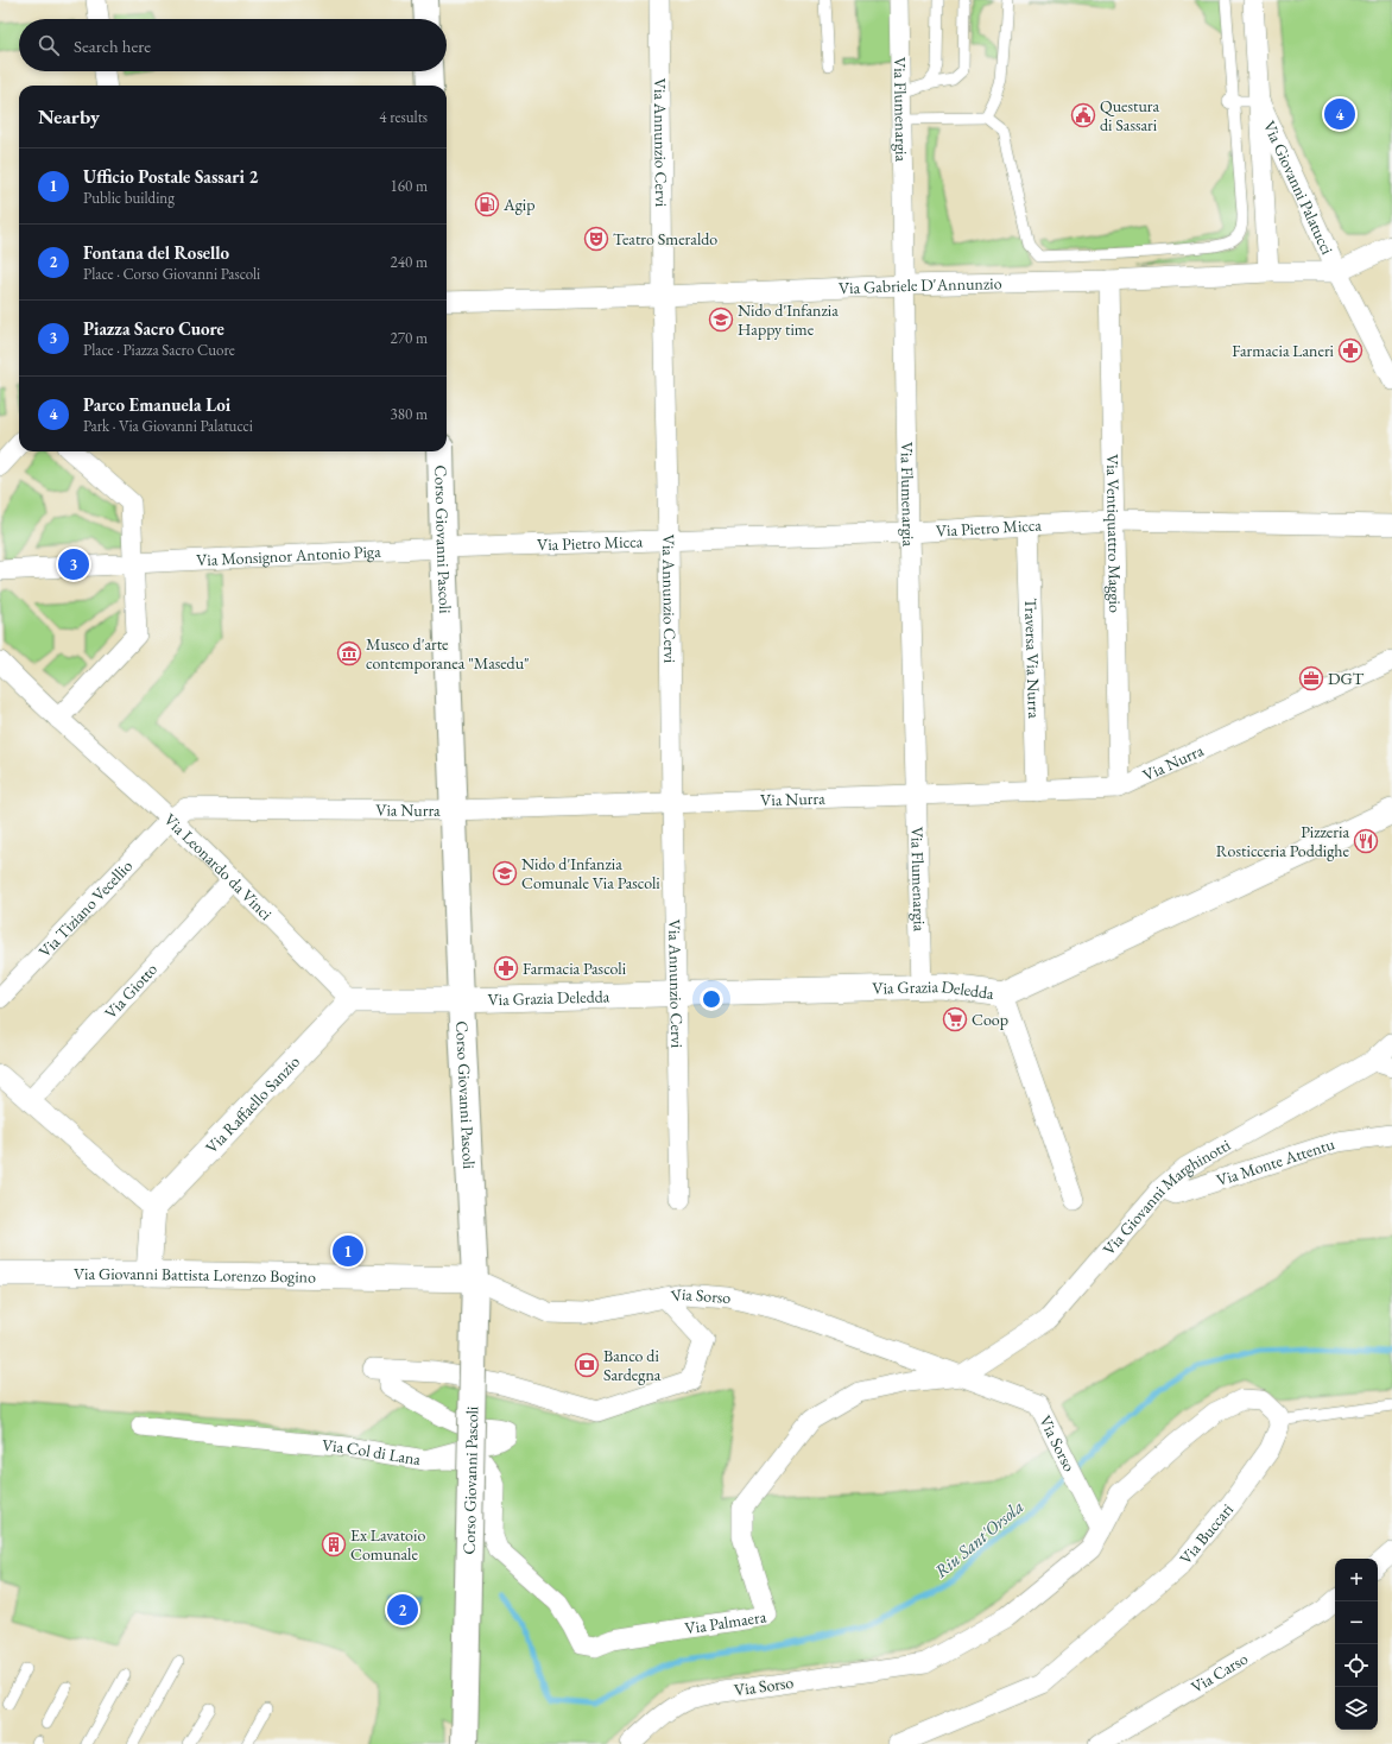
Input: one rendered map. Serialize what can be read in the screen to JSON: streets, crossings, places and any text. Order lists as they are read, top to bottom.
{
  "streets": {
    "main road": ["Corso Giovanni Pascoli"],
    "street": [
      "Via Flumenargia",
      "Via Annunzio Cervi",
      "Via Giovanni Palatucci",
      "Via Gabriele D'Annunzio",
      "Via Pietro Micca",
      "Via Ventiquattro Maggio",
      "Via Monsignor Antonio Piga",
      "Traversa Via Nurra",
      "Via Nurra",
      "Via Leonardo da Vinci",
      "Via Tiziano Vecellio",
      "Via Giotto",
      "Via Grazia Deledda",
      "Via Raffaello Sanzio",
      "Via Monte Attentu",
      "Via Giovanni Marghinotti",
      "Via Giovanni Battista Lorenzo Bogino",
      "Via Sorso",
      "Via Col di Lana",
      "Via Buccari",
      "Via Palmaera",
      "Via Carso"
    ]
  },
  "crossings": [
    ["Via Flumenargia", "Via Gabriele D'Annunzio"],
    ["Via Flumenargia", "Via Pietro Micca"],
    ["Via Flumenargia", "Via Nurra"],
    ["Via Flumenargia", "Via Grazia Deledda"],
    ["Via Annunzio Cervi", "Via Gabriele D'Annunzio"],
    ["Via Annunzio Cervi", "Via Pietro Micca"],
    ["Via Annunzio Cervi", "Via Nurra"],
    ["Via Annunzio Cervi", "Via Grazia Deledda"],
    ["Via Giovanni Palatucci", "Via Gabriele D'Annunzio"],
    ["Via Gabriele D'Annunzio", "Via Ventiquattro Maggio"],
    ["Via Pietro Micca", "Via Ventiquattro Maggio"],
    ["Via Pietro Micca", "Corso Giovanni Pascoli"],
    ["Via Pietro Micca", "Via Monsignor Antonio Piga"],
    ["Via Pietro Micca", "Traversa Via Nurra"],
    ["Via Ventiquattro Maggio", "Via Nurra"],
    ["Corso Giovanni Pascoli", "Via Monsignor Antonio Piga"],
    ["Corso Giovanni Pascoli", "Via Nurra"],
    ["Corso Giovanni Pascoli", "Via Grazia Deledda"],
    ["Corso Giovanni Pascoli", "Via Giovanni Battista Lorenzo Bogino"],
    ["Corso Giovanni Pascoli", "Via Sorso"],
    ["Traversa Via Nurra", "Via Nurra"],
    ["Via Nurra", "Via Leonardo da Vinci"],
    ["Via Nurra", "Via Tiziano Vecellio"],
    ["Via Leonardo da Vinci", "Via Tiziano Vecellio"],
    ["Via Leonardo da Vinci", "Via Giotto"],
    ["Via Leonardo da Vinci", "Via Raffaello Sanzio"],
    ["Via Monte Attentu", "Via Giovanni Marghinotti"],
    ["Via Giovanni Marghinotti", "Via Sorso"],
    ["Via Giovanni Marghinotti", "Via Palmaera"],
    ["Via Giovanni Battista Lorenzo Bogino", "Via Sorso"],
    ["Via Sorso", "Via Col di Lana"],
    ["Via Sorso", "Via Palmaera"],
    ["Via Col di Lana", "Via Palmaera"]
  ],
  "water": ["Riu Sant'Orsola"],
  "places": {
    "public building": ["Questura di Sassari"],
    "fuel station": ["Agip"],
    "theatre": ["Teatro Smeraldo"],
    "school or university": ["Nido d'Infanzia Happy time", "Nido d'Infanzia Comunale Via Pascoli"],
    "pharmacy": ["Farmacia Laneri", "Farmacia Pascoli"],
    "museum": ["Museo d'arte contemporanea \"Masedu\""],
    "office": ["DGT"],
    "restaurant": ["Pizzeria Rosticceria Poddighe"],
    "supermarket": ["Coop"],
    "bank": ["Banco di Sardegna"],
    "building": ["Ex Lavatoio Comunale"]
  },
  "page": {
    "search": "Search here",
    "heading": ["Nearby", "4 results"],
    "pins": [
      "4",
      "3",
      "1",
      "2"
    ],
    "list": [
      {
        "mark": "1",
        "name": "Ufficio Postale Sassari 2",
        "note": "Public building",
        "value": "160 m"
      },
      {
        "mark": "2",
        "name": "Fontana del Rosello",
        "note": "Place · Corso Giovanni Pascoli",
        "value": "240 m"
      },
      {
        "mark": "3",
        "name": "Piazza Sacro Cuore",
        "note": "Place · Piazza Sacro Cuore",
        "value": "270 m"
      },
      {
        "mark": "4",
        "name": "Parco Emanuela Loi",
        "note": "Park · Via Giovanni Palatucci",
        "value": "380 m"
      }
    ],
    "map_buttons": ["+", "−"]
  }
}
